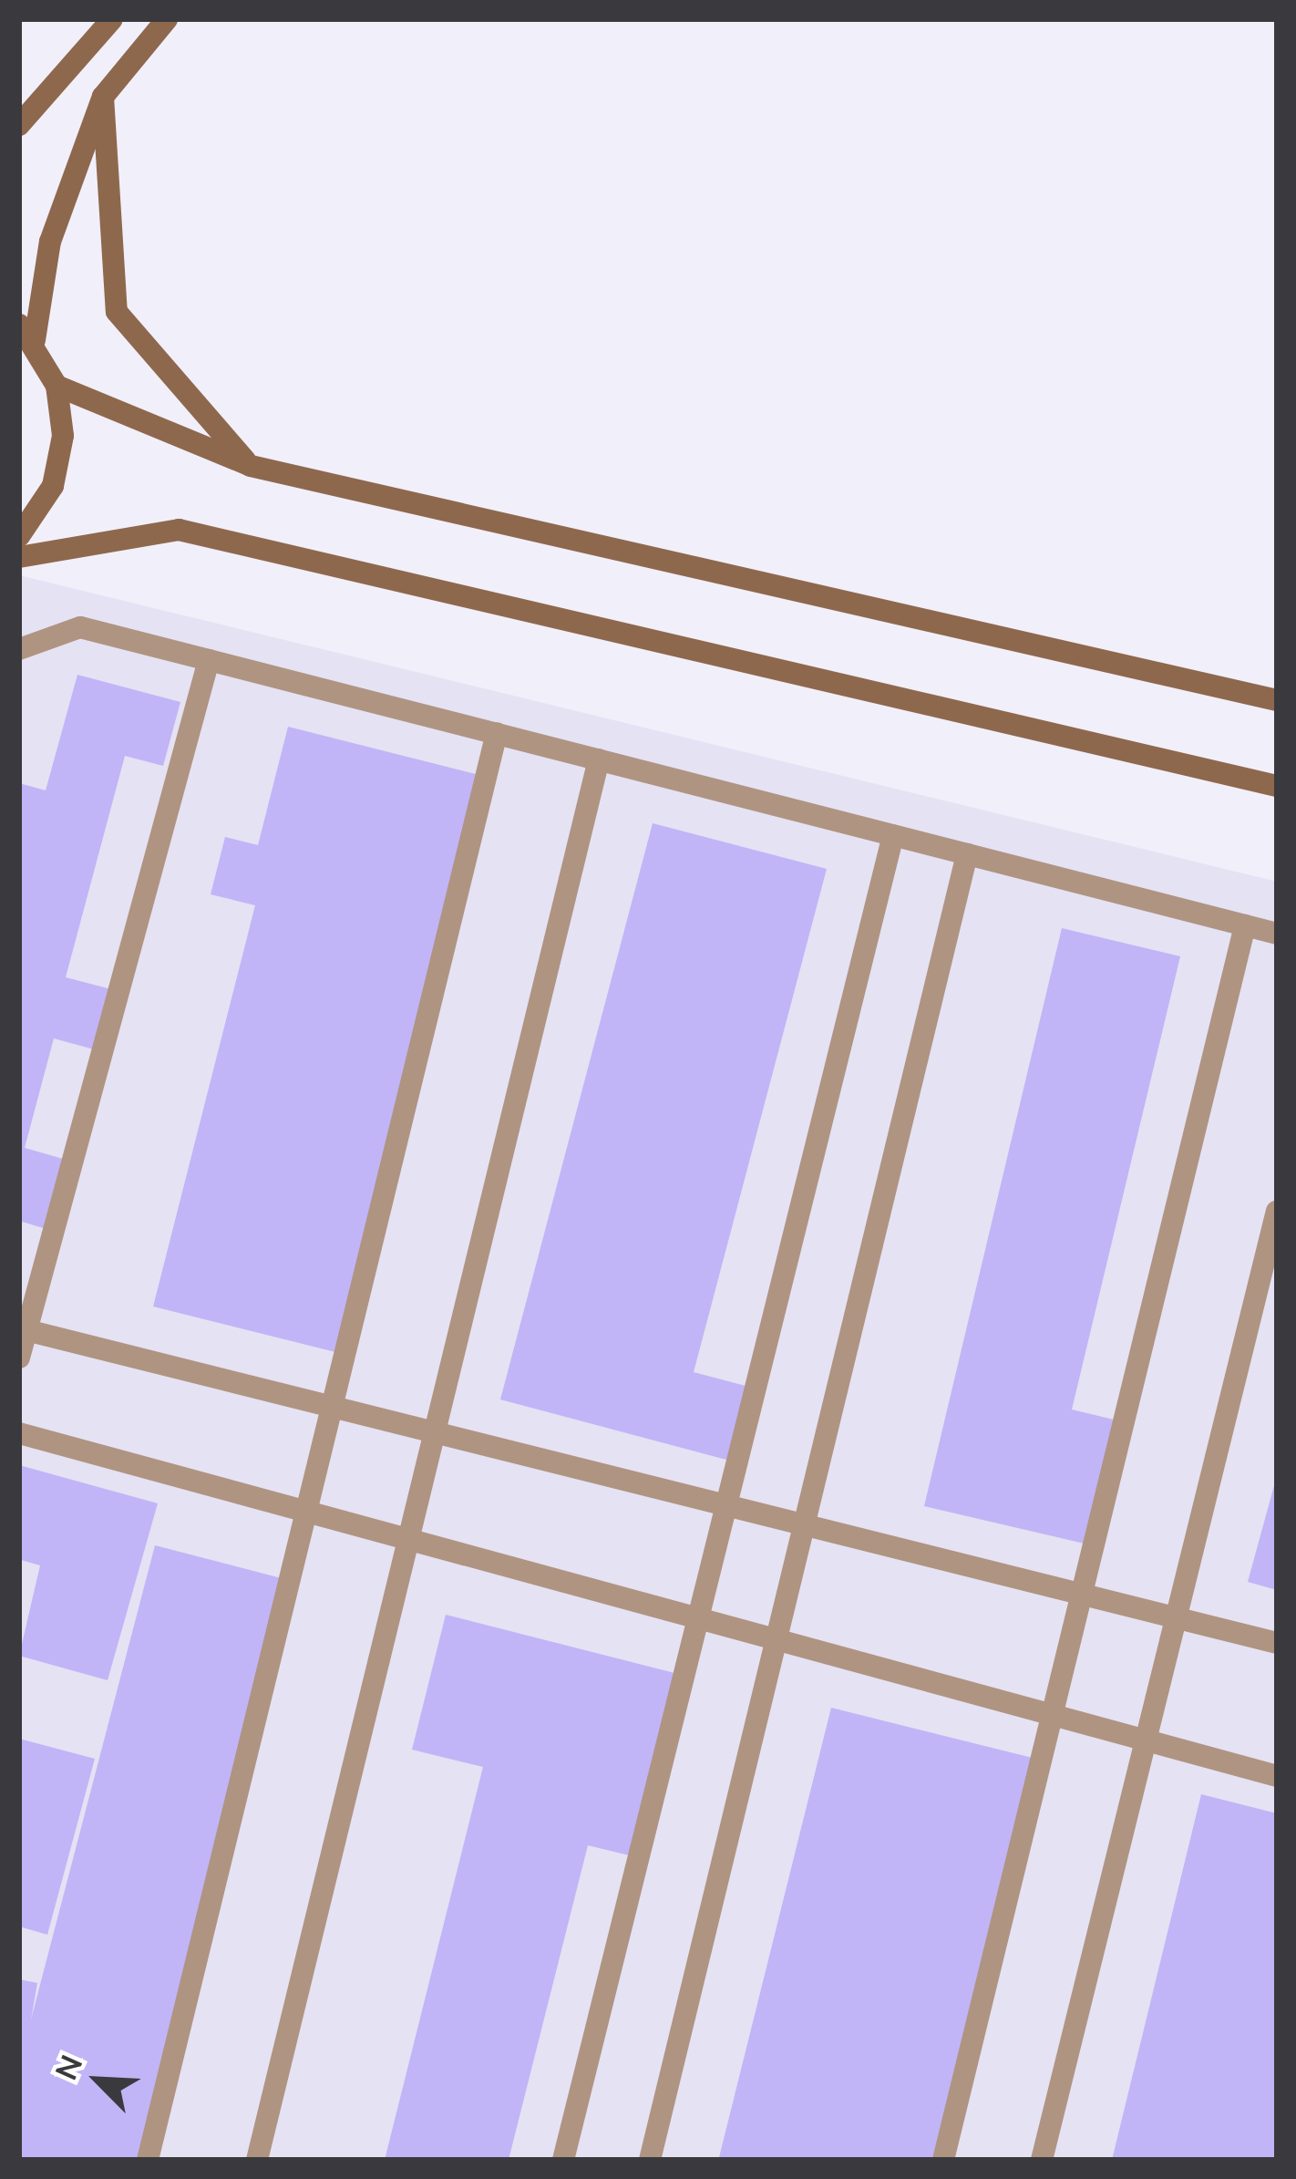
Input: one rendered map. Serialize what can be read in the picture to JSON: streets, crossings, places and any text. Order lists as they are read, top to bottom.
{
  "north": "top left"
}
